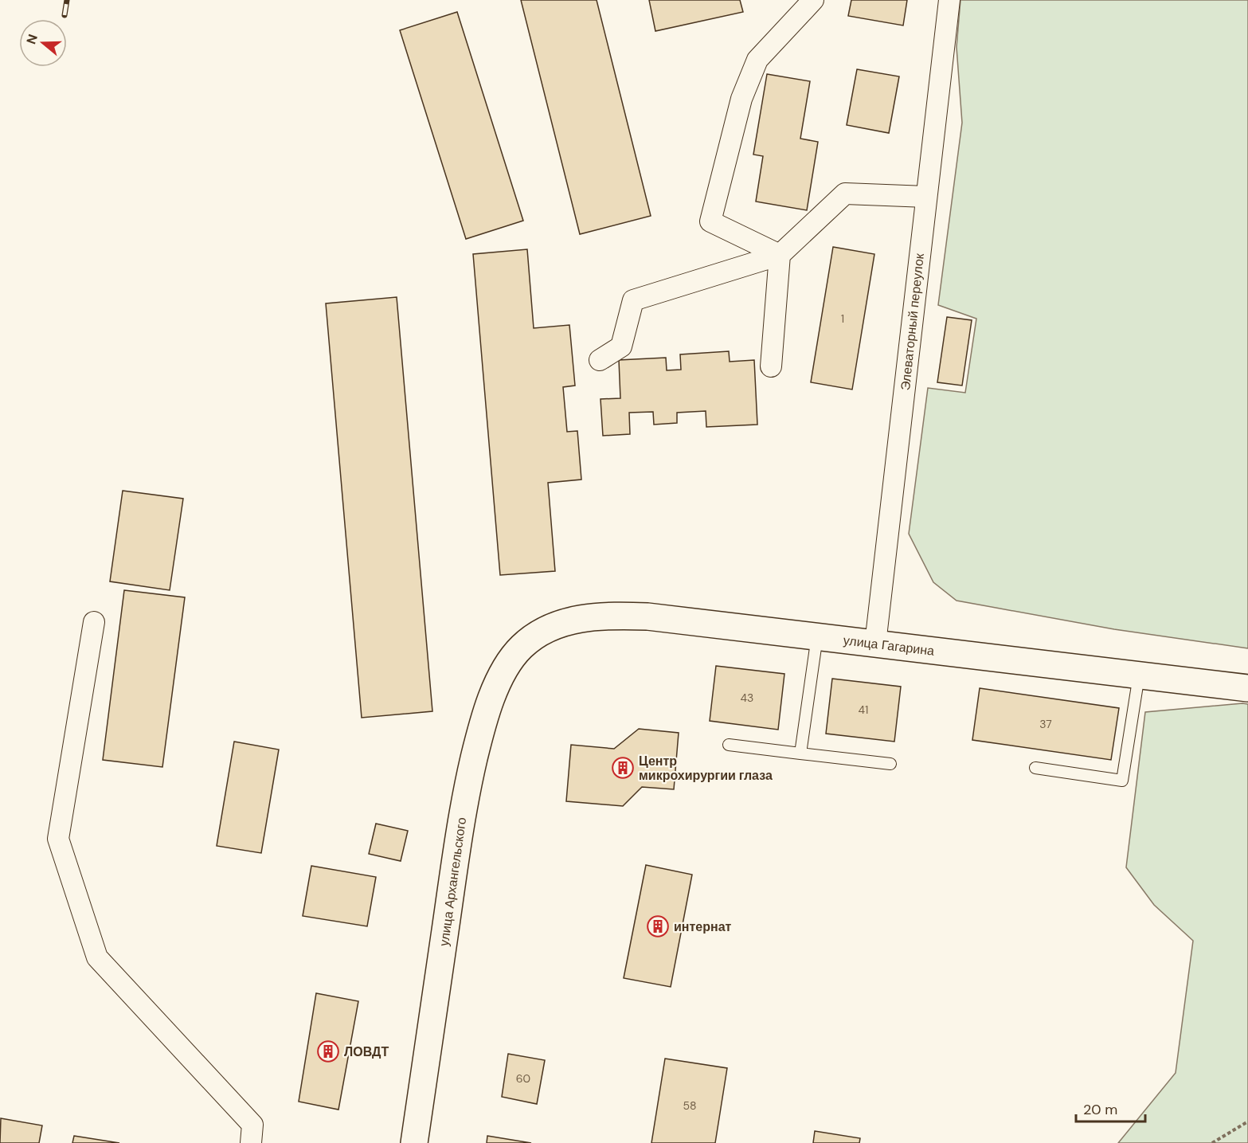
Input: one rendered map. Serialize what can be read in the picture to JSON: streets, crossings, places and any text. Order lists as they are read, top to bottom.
{
  "streets": {
    "street": ["Элеваторный переулок", "улица Гагарина", "улица Архангельского"]
  },
  "crossings": [
    ["Элеваторный переулок", "улица Гагарина"],
    ["улица Гагарина", "улица Архангельского"]
  ],
  "places": {
    "building": ["Центр микрохирургии глаза", "интернат", "ЛОВДТ"]
  },
  "house_numbers": [
    "1",
    "43",
    "41",
    "37",
    "60",
    "58"
  ],
  "scale_bar": "20 m",
  "north": "left"
}
